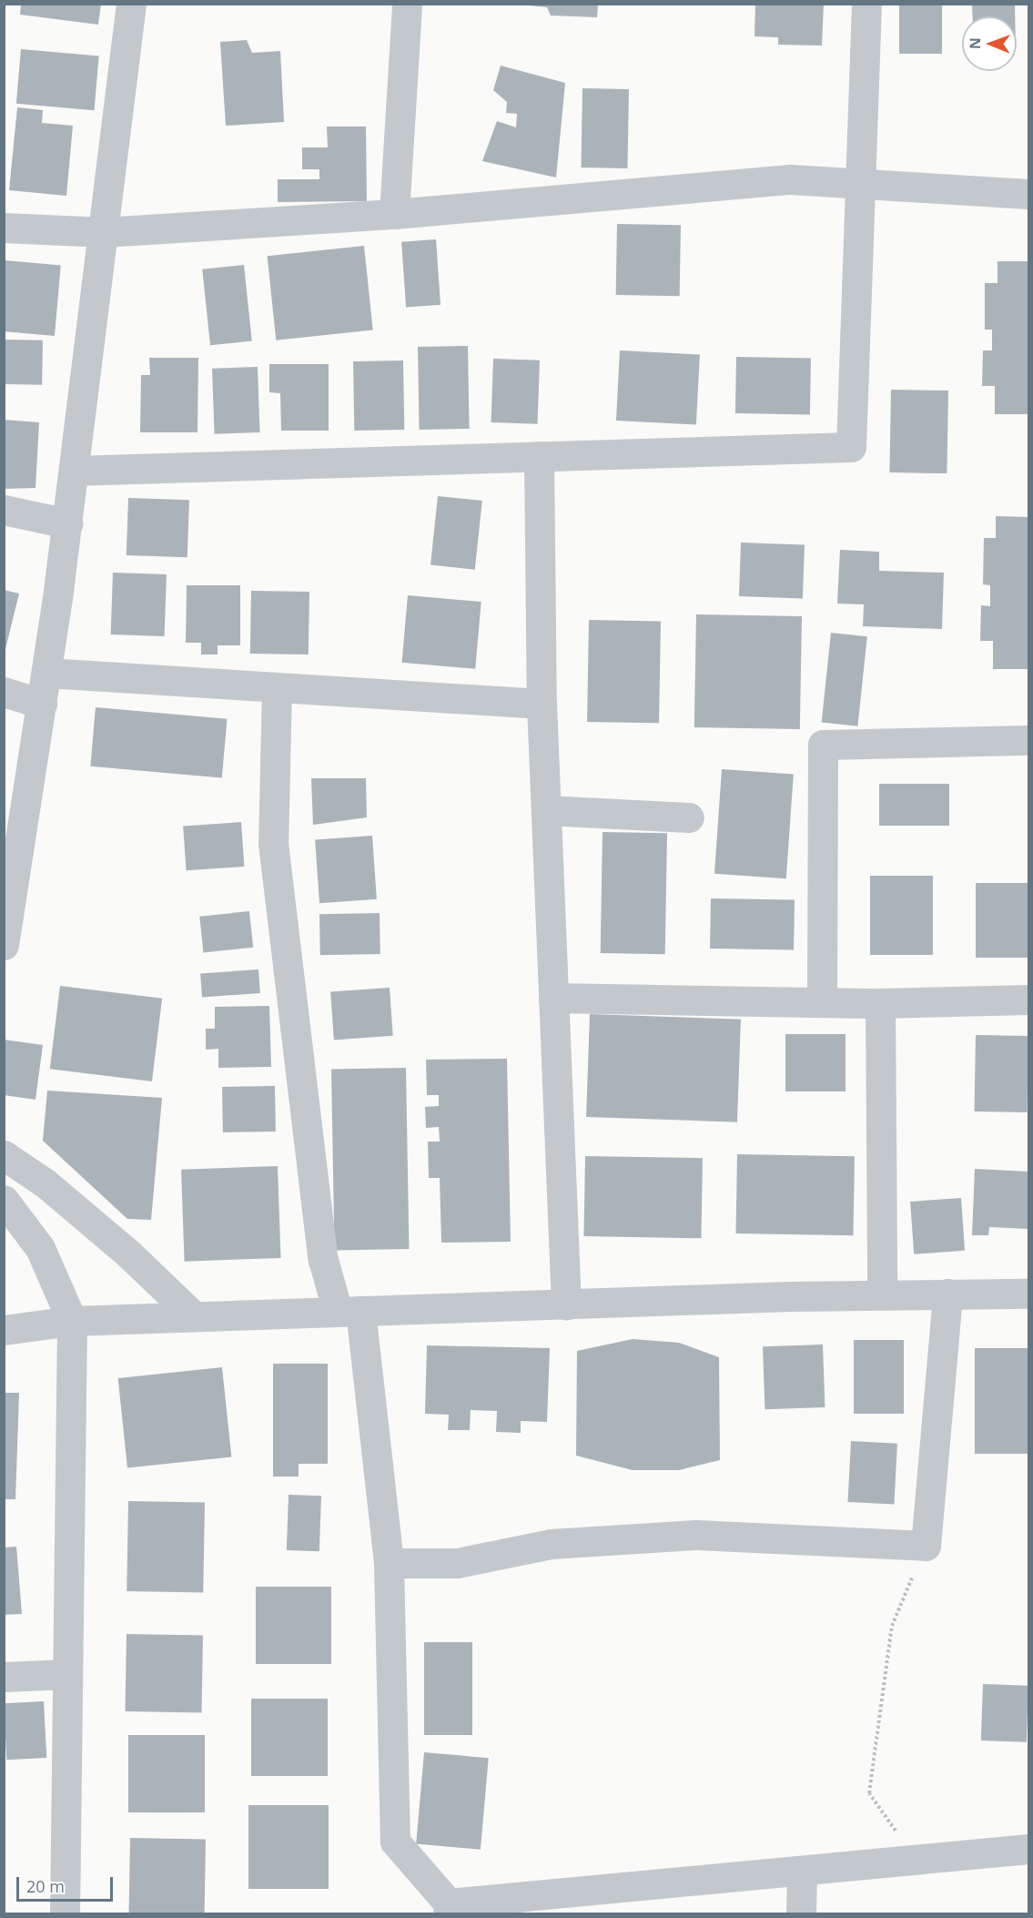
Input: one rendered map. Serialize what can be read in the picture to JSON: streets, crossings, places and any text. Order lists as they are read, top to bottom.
{
  "scale_bar": "20 m",
  "north": "left"
}
